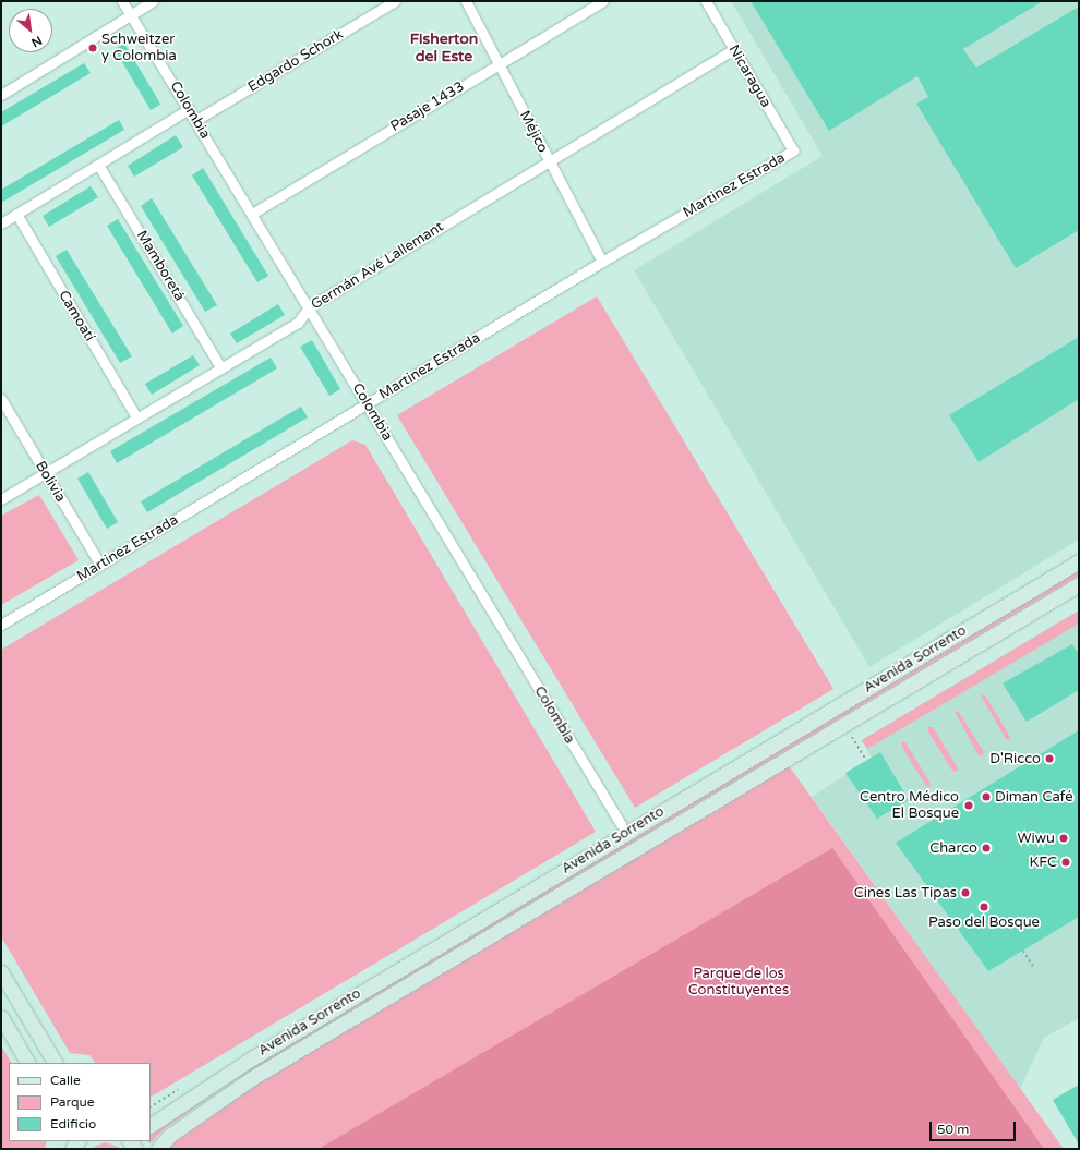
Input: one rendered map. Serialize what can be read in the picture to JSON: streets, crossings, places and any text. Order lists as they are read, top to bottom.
{
  "streets": {
    "main road": ["Avenida Sorrento"],
    "street": [
      "Edgardo Schork",
      "Nicaragua",
      "Pasaje 1433",
      "Colombia",
      "Méjico",
      "Martinez Estrada",
      "Mamboretá",
      "Germán Avé Lallemant",
      "Camoatí",
      "Bolivia"
    ]
  },
  "crossings": [
    ["Edgardo Schork", "Colombia"],
    ["Nicaragua", "Martinez Estrada"],
    ["Nicaragua", "Germán Avé Lallemant"],
    ["Pasaje 1433", "Colombia"],
    ["Pasaje 1433", "Méjico"],
    ["Colombia", "Martinez Estrada"],
    ["Colombia", "Germán Avé Lallemant"],
    ["Méjico", "Martinez Estrada"],
    ["Méjico", "Germán Avé Lallemant"],
    ["Martinez Estrada", "Bolivia"],
    ["Mamboretá", "Germán Avé Lallemant"],
    ["Germán Avé Lallemant", "Camoatí"],
    ["Germán Avé Lallemant", "Bolivia"]
  ],
  "districts": ["Fisherton del Este"],
  "parks": ["Parque de los Constituyentes"],
  "places": [
    "Schweitzer y Colombia",
    "D'Ricco",
    "Diman Café",
    "Centro Médico El Bosque",
    "Wiwu",
    "Charco",
    "KFC",
    "Cines Las Tipas",
    "Paso del Bosque"
  ],
  "legend": ["Calle", "Parque", "Edificio"],
  "scale_bar": "50 m",
  "north": "bottom right"
}
